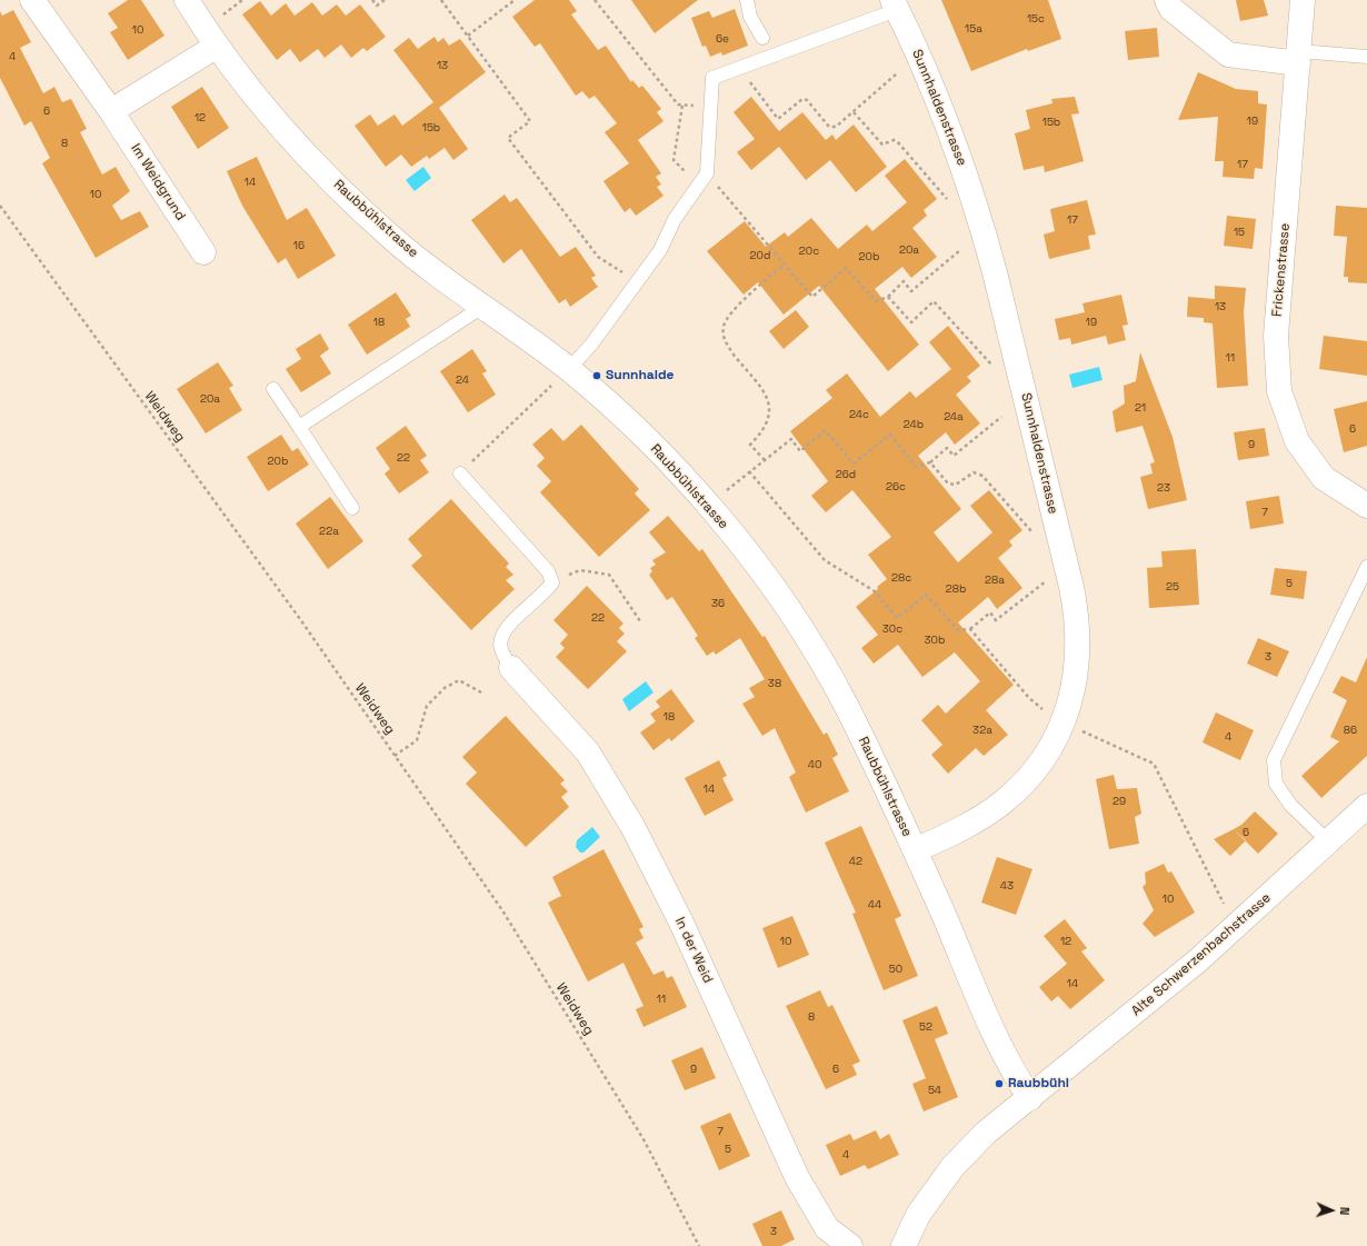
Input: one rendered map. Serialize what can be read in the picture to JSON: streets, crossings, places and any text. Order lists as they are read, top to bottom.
{
  "streets": {
    "street": [
      "Sunnhaldenstrasse",
      "Im Weidgrund",
      "Raubbühlstrasse",
      "Frickenstrasse",
      "In der Weid",
      "Alte Schwerzenbachstrasse"
    ],
    "path": ["Weidweg"]
  },
  "crossings": [
    ["Sunnhaldenstrasse", "Raubbühlstrasse"],
    ["Raubbühlstrasse", "Alte Schwerzenbachstrasse"]
  ],
  "places": ["Sunnhalde", "Raubbühl"],
  "house_numbers": [
    "15c",
    "15a",
    "10",
    "6e",
    "4",
    "13",
    "6",
    "12",
    "19",
    "15b",
    "15b",
    "8",
    "17",
    "14",
    "10",
    "17",
    "15",
    "16",
    "20a",
    "20c",
    "20d",
    "20b",
    "13",
    "18",
    "19",
    "11",
    "24",
    "20a",
    "21",
    "24c",
    "24a",
    "24b",
    "6",
    "9",
    "22",
    "20b",
    "26d",
    "26c",
    "23",
    "7",
    "22a",
    "28c",
    "28a",
    "5",
    "25",
    "28b",
    "36",
    "22",
    "30c",
    "30b",
    "3",
    "38",
    "18",
    "32a",
    "86",
    "4",
    "40",
    "14",
    "29",
    "6",
    "42",
    "43",
    "10",
    "44",
    "10",
    "12",
    "50",
    "14",
    "11",
    "8",
    "52",
    "9",
    "6",
    "54",
    "7",
    "5",
    "4",
    "3"
  ],
  "north": "right"
}
